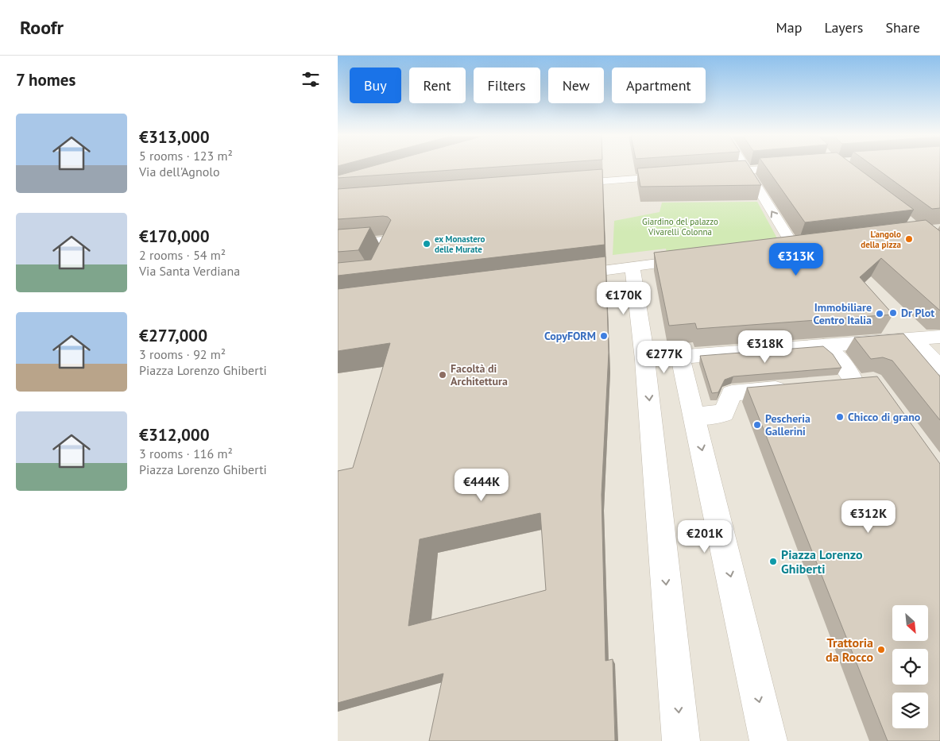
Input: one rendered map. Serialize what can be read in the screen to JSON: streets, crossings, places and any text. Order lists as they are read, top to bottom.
{
  "parks": ["Giardino del palazzo Vivarelli Colonna"],
  "places": [
    "L'angolo della pizza",
    "ex Monastero delle Murate",
    "Dr Plot",
    "Immobiliare Centro Italia",
    "CopyFORM",
    "Facoltà di Architettura",
    "Chicco di grano",
    "Pescheria Gallerini",
    "Piazza Lorenzo Ghiberti",
    "Trattoria da Rocco"
  ],
  "north": "bottom right",
  "page": {
    "header": "Roofr",
    "nav": ["Map", "Layers", "Share"],
    "heading": "7 homes",
    "chip": [
      "Buy",
      "Rent",
      "Filters",
      "New",
      "Apartment"
    ],
    "list": [
      {
        "name": "€313,000",
        "note": "5 rooms · 123 m² · Via dell'Agnolo"
      },
      {
        "name": "€170,000",
        "note": "2 rooms · 54 m² · Via Santa Verdiana"
      },
      {
        "name": "€277,000",
        "note": "3 rooms · 92 m² · Piazza Lorenzo Ghiberti"
      },
      {
        "name": "€312,000",
        "note": "3 rooms · 116 m² · Piazza Lorenzo Ghiberti"
      }
    ],
    "price": [
      "€313K",
      "€170K",
      "€318K",
      "€277K",
      "€444K",
      "€312K",
      "€201K"
    ]
  }
}
